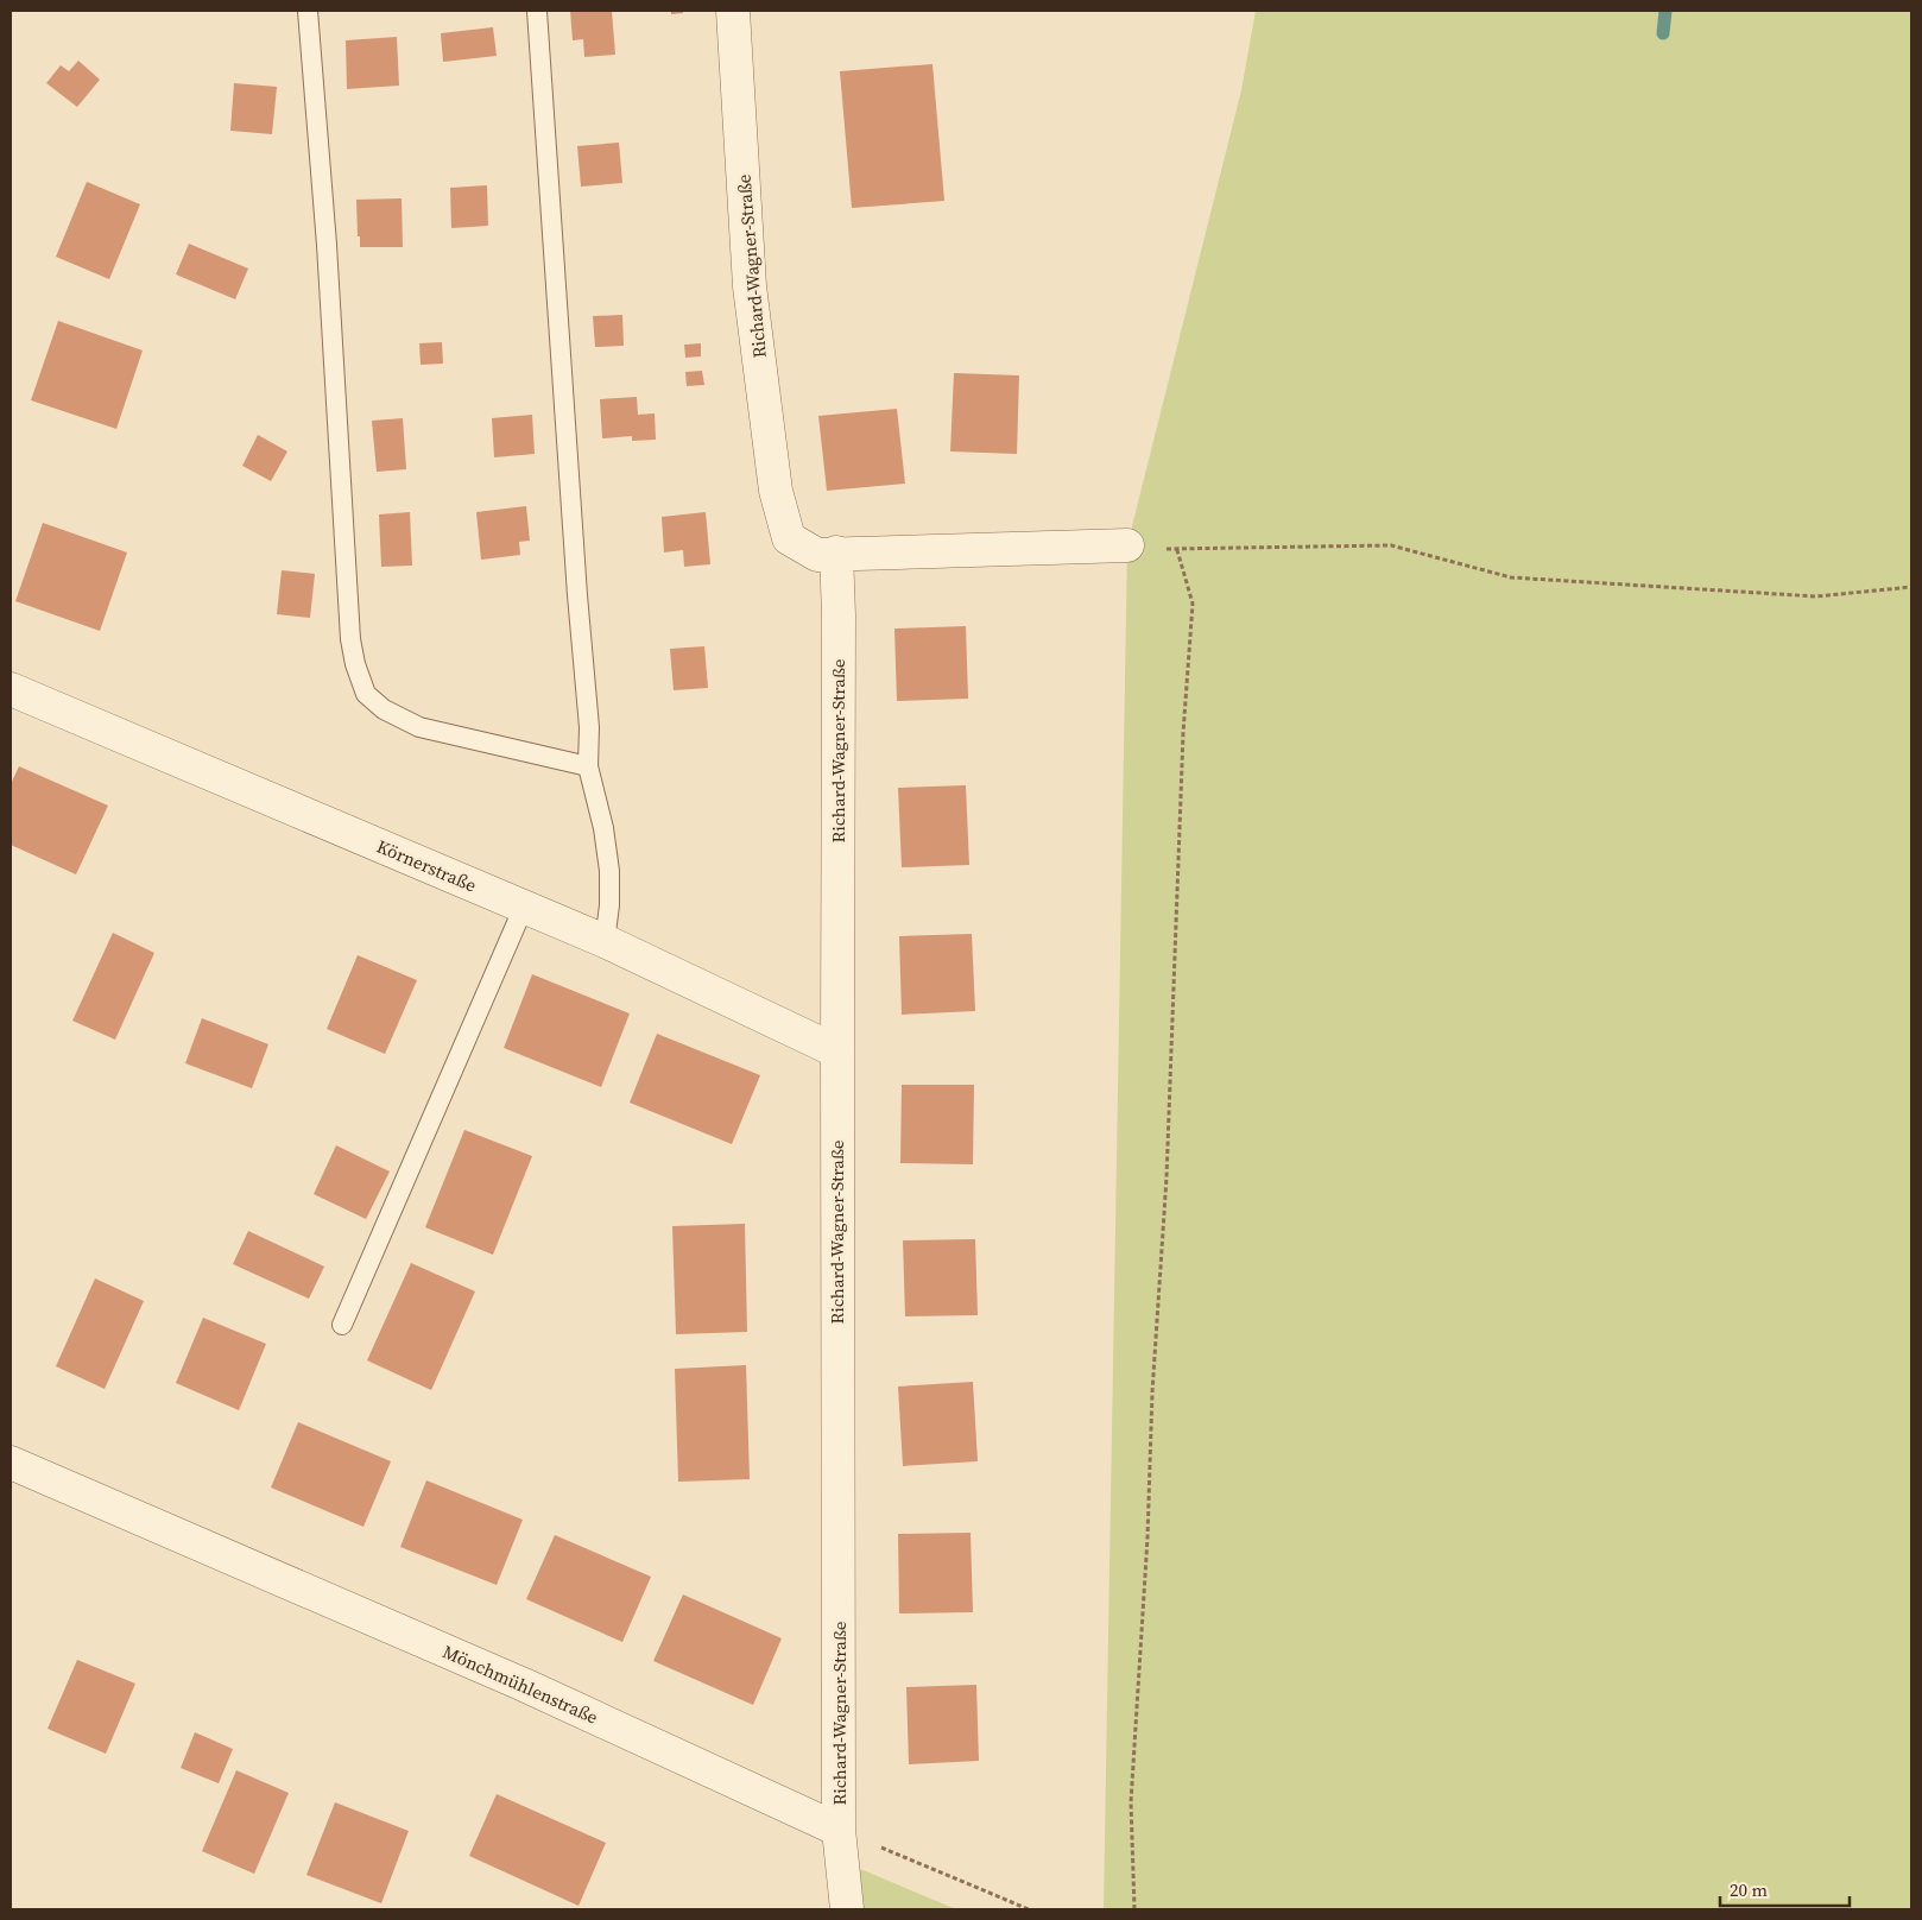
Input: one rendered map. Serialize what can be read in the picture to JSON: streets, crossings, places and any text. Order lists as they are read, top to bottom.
{
  "streets": {
    "street": ["Richard-Wagner-Straße", "Körnerstraße", "Mönchmühlenstraße"]
  },
  "crossings": [
    ["Richard-Wagner-Straße", "Körnerstraße"],
    ["Richard-Wagner-Straße", "Mönchmühlenstraße"]
  ],
  "scale_bar": "20 m"
}
